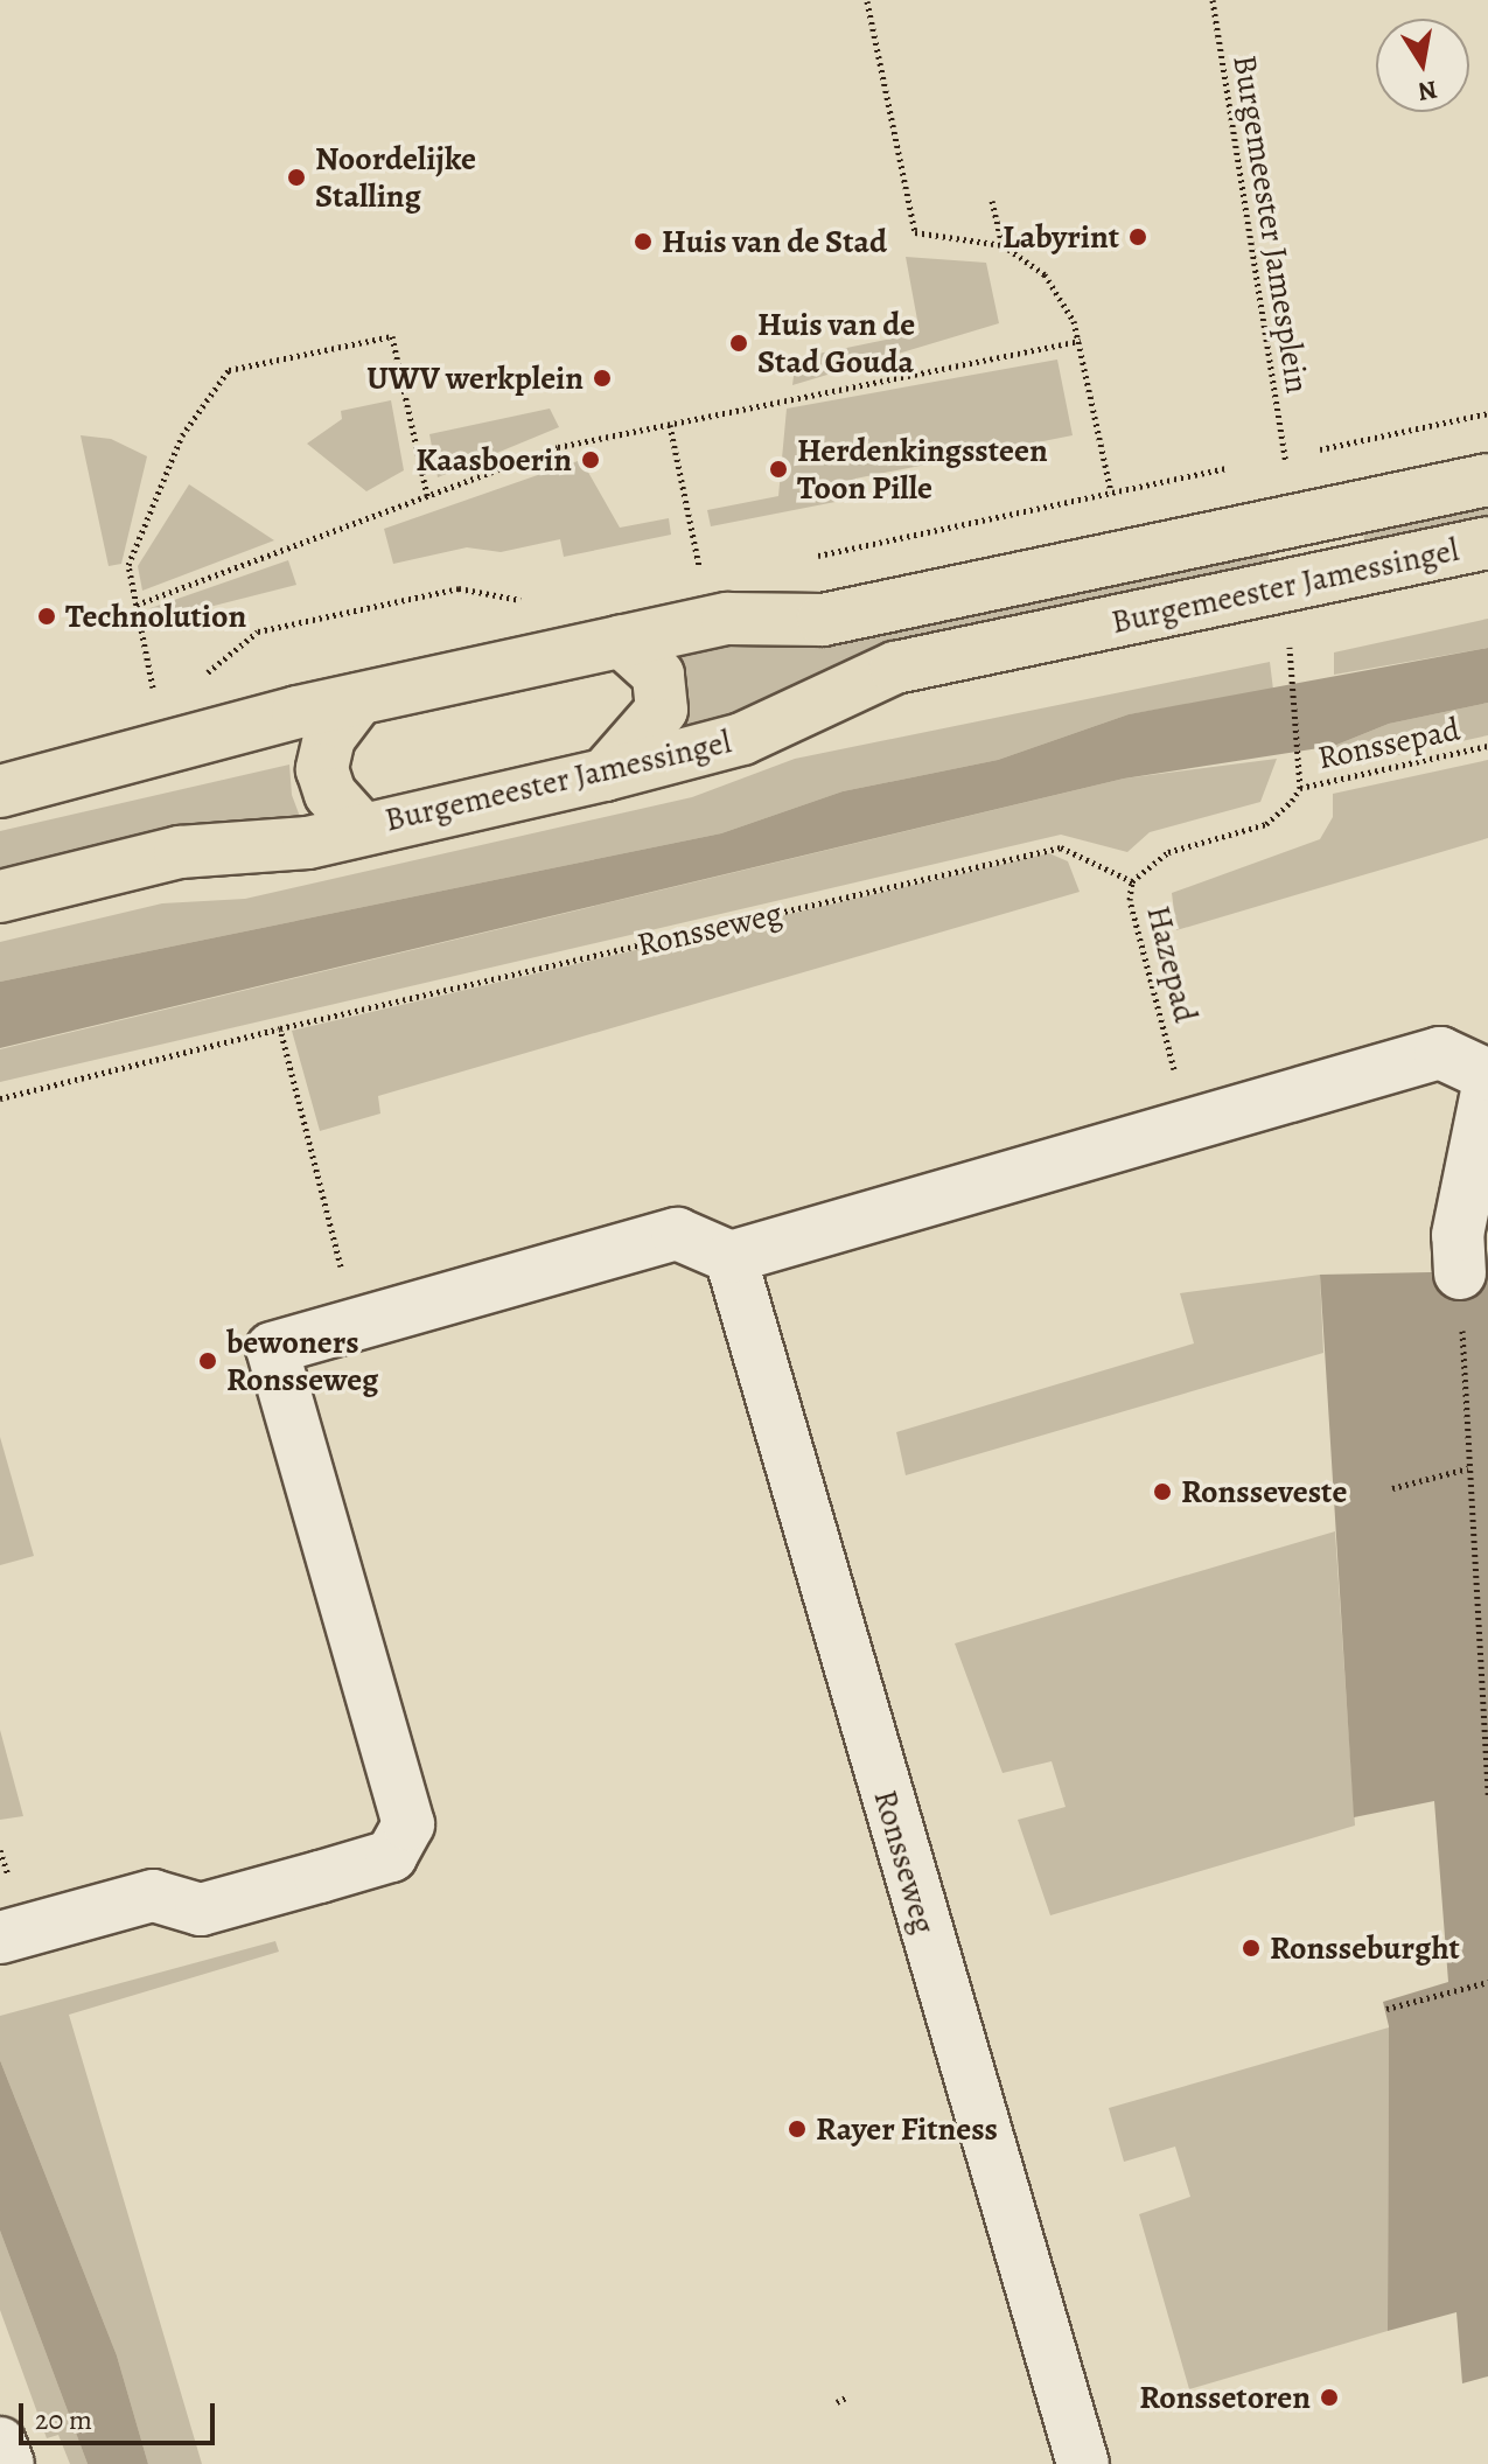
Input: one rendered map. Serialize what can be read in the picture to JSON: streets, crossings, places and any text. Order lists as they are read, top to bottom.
{
  "streets": {
    "main road": ["Burgemeester Jamessingel"],
    "street": ["Ronsseweg"],
    "path": ["Burgemeester Jamesplein", "Ronssepad", "Hazepad"]
  },
  "crossings": [
    ["Ronssepad", "Hazepad"],
    ["Ronsseweg", "Hazepad"]
  ],
  "places": [
    "Noordelijke Stalling",
    "Labyrint",
    "Huis van de Stad",
    "Huis van de Stad Gouda",
    "UWV werkplein",
    "Kaasboerin",
    "Herdenkingssteen Toon Pille",
    "Technolution",
    "bewoners Ronsseweg",
    "Ronsseveste",
    "Ronsseburght",
    "Rayer Fitness",
    "Ronssetoren"
  ],
  "scale_bar": "20 m",
  "north": "bottom"
}
